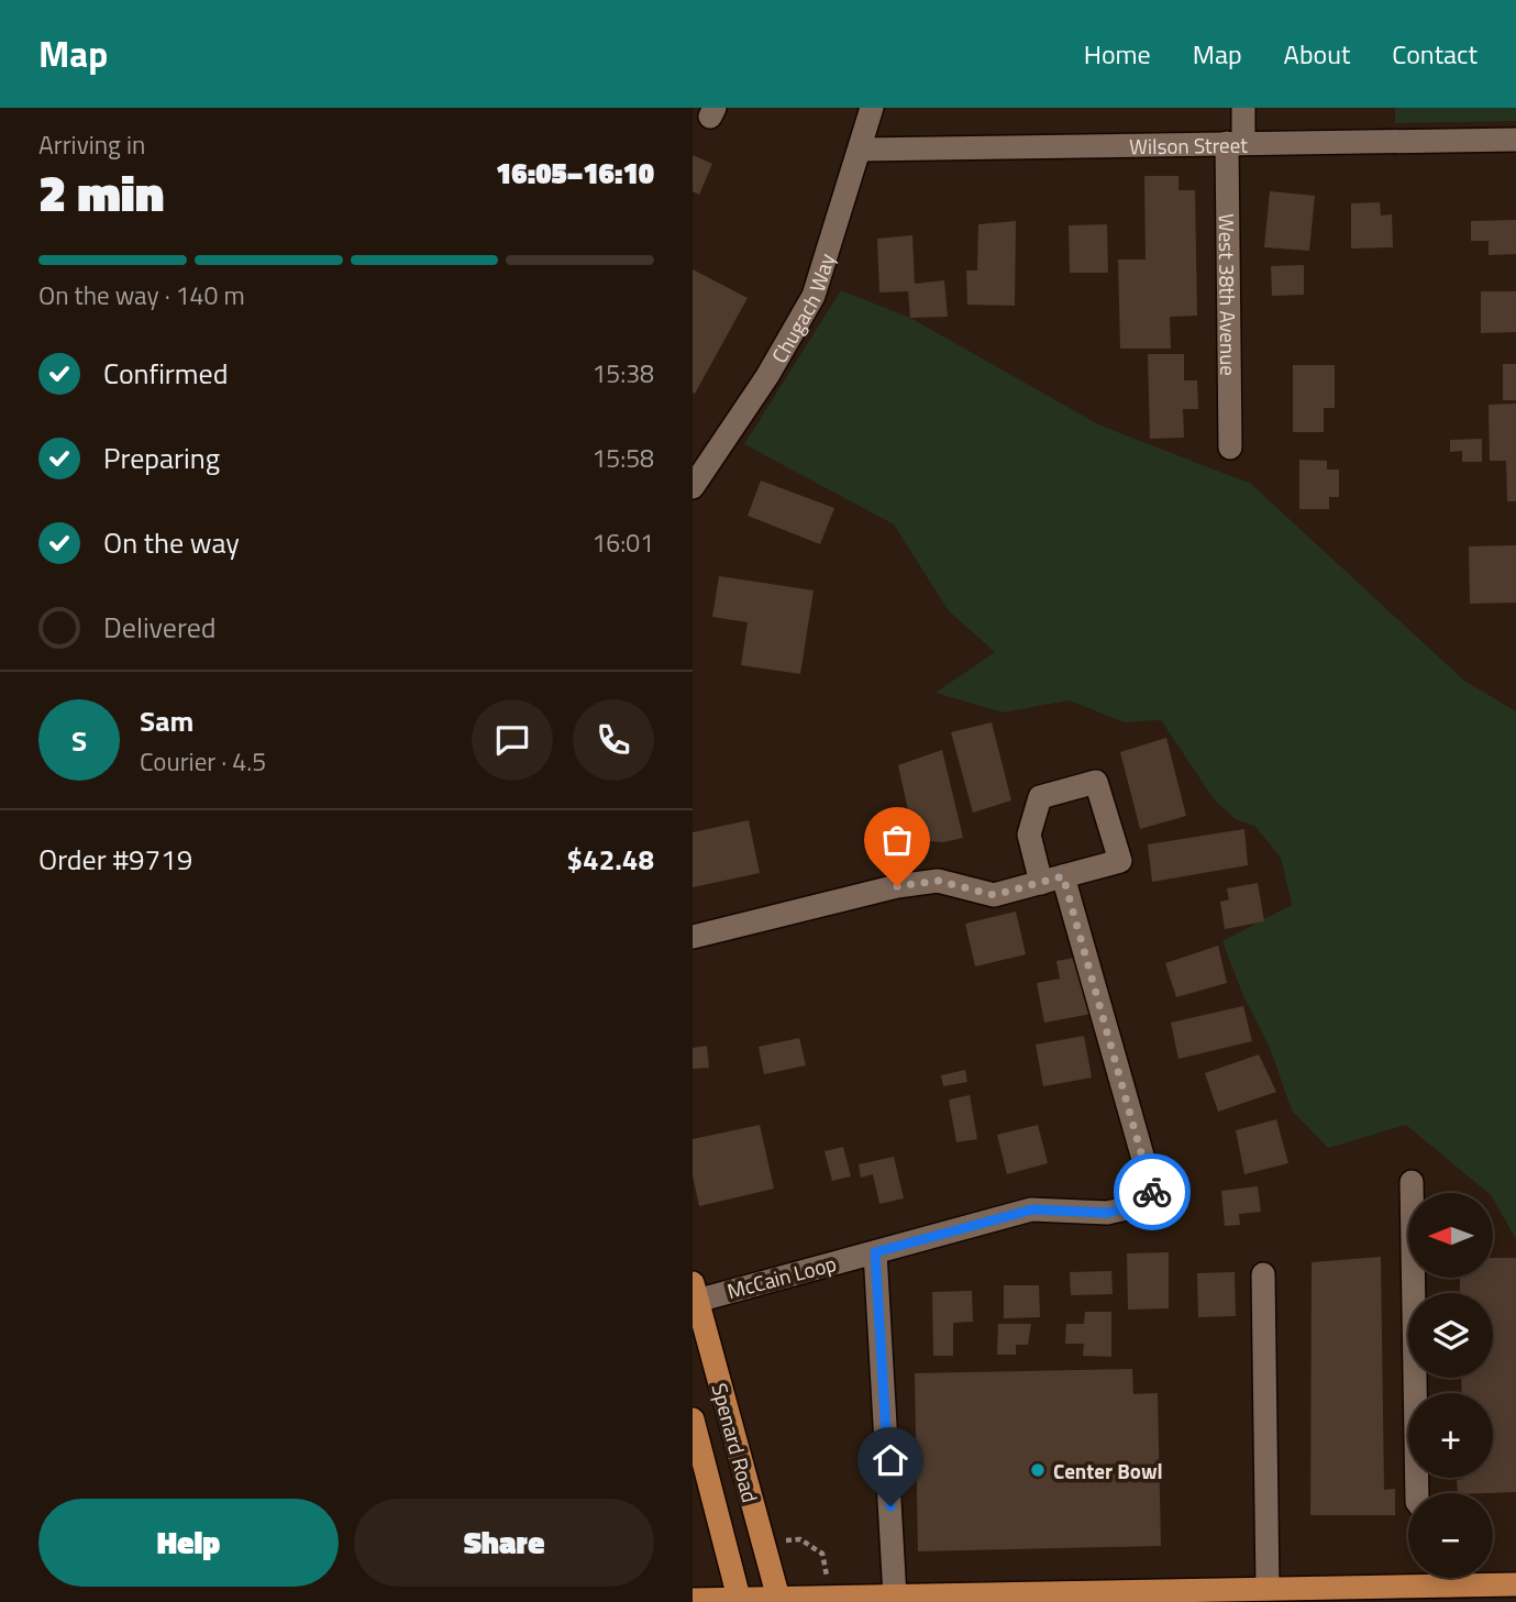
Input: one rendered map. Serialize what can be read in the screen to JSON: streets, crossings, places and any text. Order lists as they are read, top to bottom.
{
  "streets": {
    "main road": ["Spenard Road"],
    "street": [
      "Wilson Street",
      "West 38th Avenue",
      "Chugach Way",
      "McCain Loop"
    ]
  },
  "crossings": [
    ["Wilson Street", "West 38th Avenue"],
    ["Wilson Street", "Chugach Way"],
    ["McCain Loop", "Spenard Road"]
  ],
  "places": ["Center Bowl"],
  "north": "left",
  "page": {
    "header": "Map",
    "nav": [
      "Home",
      "Map",
      "About",
      "Contact"
    ],
    "heading": ["2 min", "Arriving in", "16:05–16:10"],
    "panel": [
      "Sam",
      "Courier · 4.5",
      "Order #9719",
      "$42.48"
    ],
    "bar": "On the way · 140 m",
    "list": [
      ["Confirmed", "15:38"],
      ["Preparing", "15:58"],
      ["On the way", "16:01"],
      "Delivered"
    ],
    "round": "S",
    "map_buttons": ["+", "−"],
    "buttons": ["Help", "Share"]
  }
}
